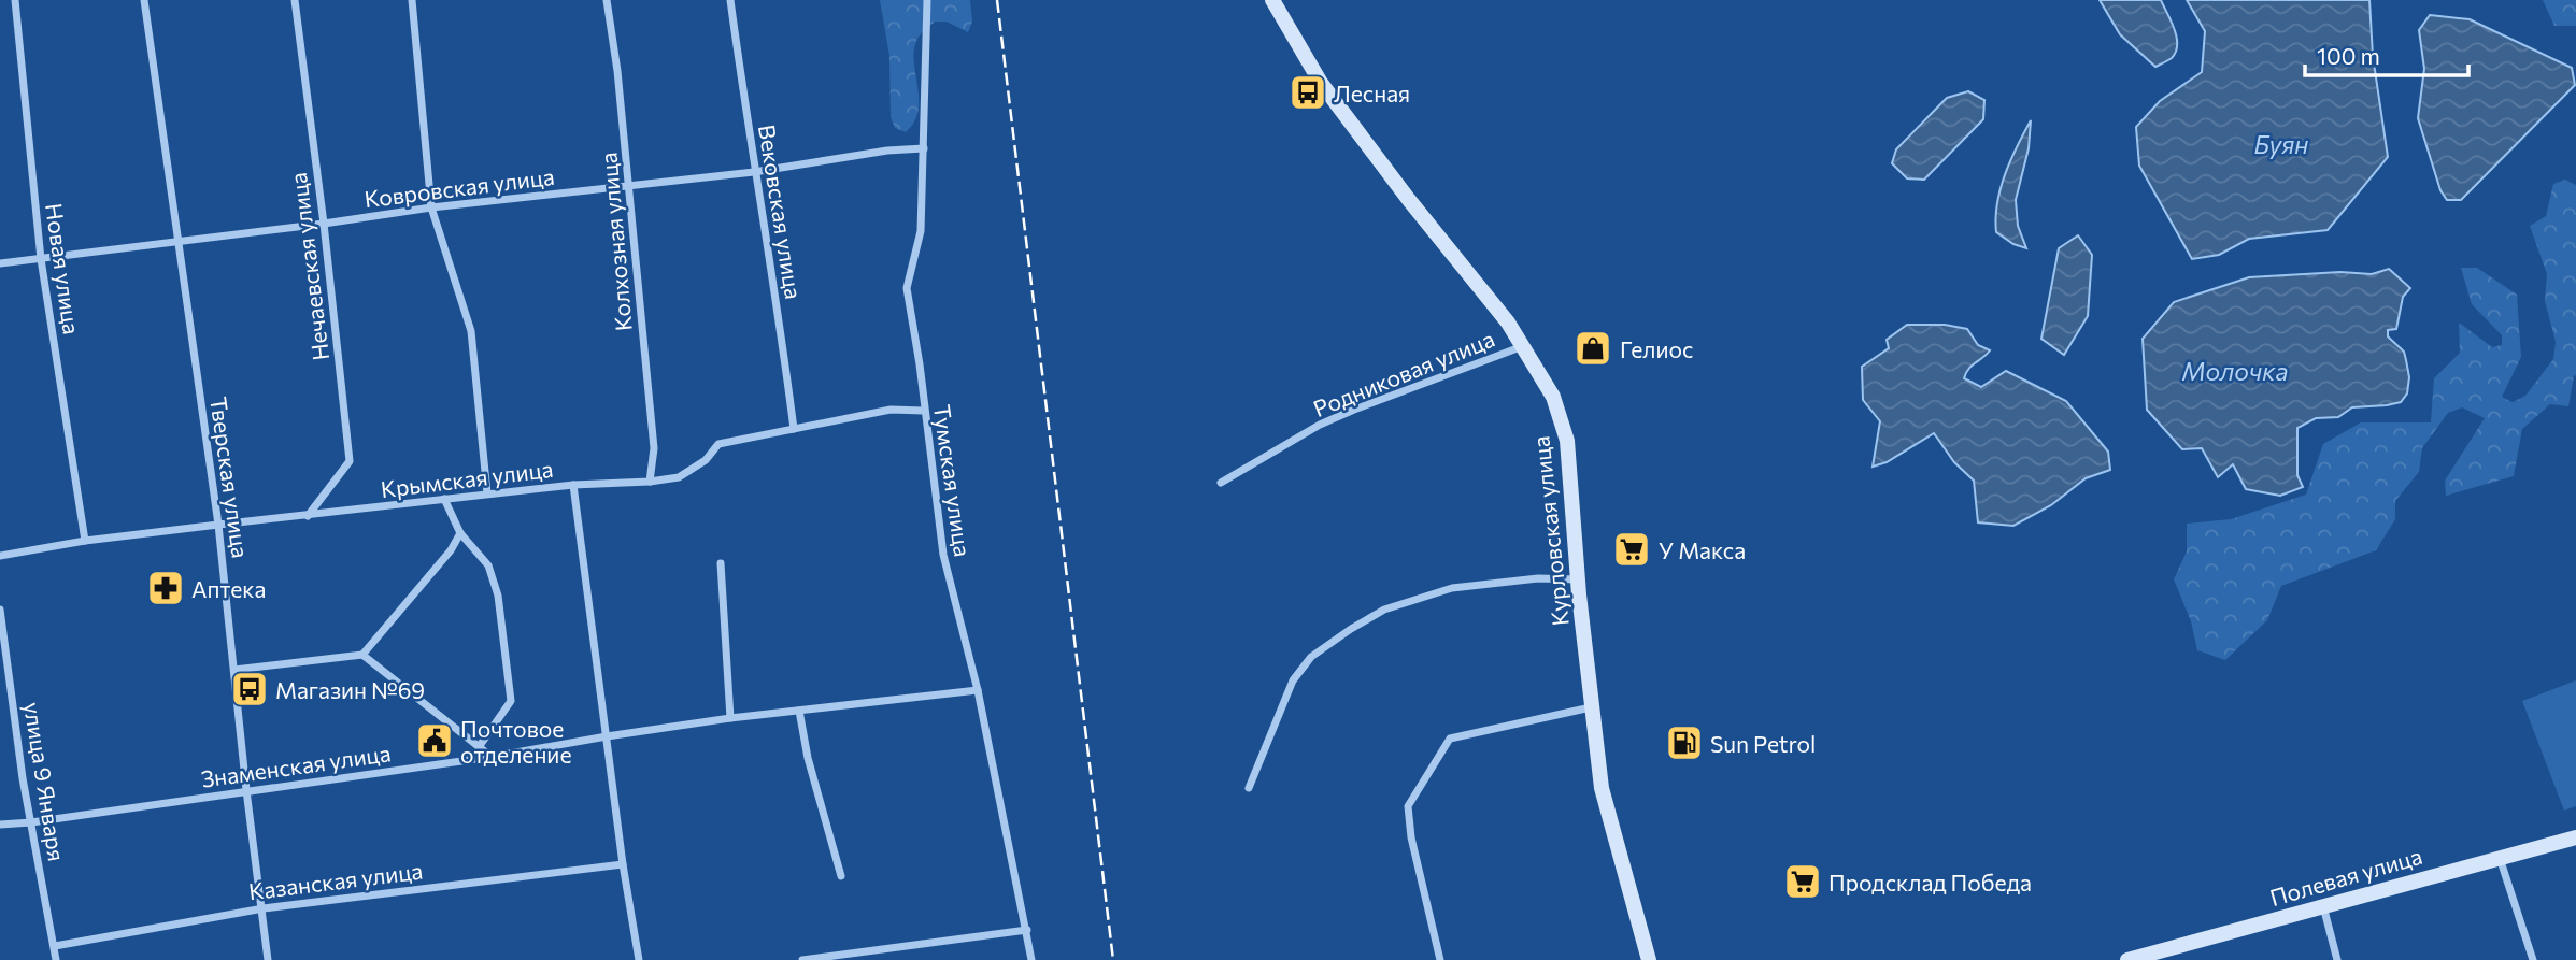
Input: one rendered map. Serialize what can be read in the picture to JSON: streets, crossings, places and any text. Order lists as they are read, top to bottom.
{
  "streets": {
    "main road": ["Курловская улица", "Полевая улица"],
    "street": [
      "Ковровская улица",
      "Вековская улица",
      "Колхозная улица",
      "Нечаевская улица",
      "Новая улица",
      "Родниковая улица",
      "Тверская улица",
      "Крымская улица",
      "Тумская улица",
      "Знаменская улица",
      "улица 9 Января",
      "Казанская улица"
    ]
  },
  "crossings": [
    ["Ковровская улица", "Вековская улица"],
    ["Ковровская улица", "Колхозная улица"],
    ["Ковровская улица", "Нечаевская улица"],
    ["Ковровская улица", "Новая улица"],
    ["Ковровская улица", "Тверская улица"],
    ["Ковровская улица", "Тумская улица"],
    ["Вековская улица", "Крымская улица"],
    ["Колхозная улица", "Крымская улица"],
    ["Нечаевская улица", "Крымская улица"],
    ["Новая улица", "Крымская улица"],
    ["Родниковая улица", "Курловская улица"],
    ["Тверская улица", "Крымская улица"],
    ["Тверская улица", "Знаменская улица"],
    ["Тверская улица", "Казанская улица"],
    ["Крымская улица", "Тумская улица"],
    ["Тумская улица", "Знаменская улица"],
    ["Знаменская улица", "улица 9 Января"],
    ["улица 9 Января", "Казанская улица"]
  ],
  "water": ["Буян", "Молочка"],
  "places": {
    "bus stop": ["Лесная", "Магазин №69"],
    "shop": ["Гелиос"],
    "supermarket": ["У Макса", "Продсклад Победа"],
    "pharmacy": ["Аптека"],
    "public building": ["Почтовое отделение"],
    "fuel station": ["Sun Petrol"]
  },
  "scale_bar": "100 m"
}
